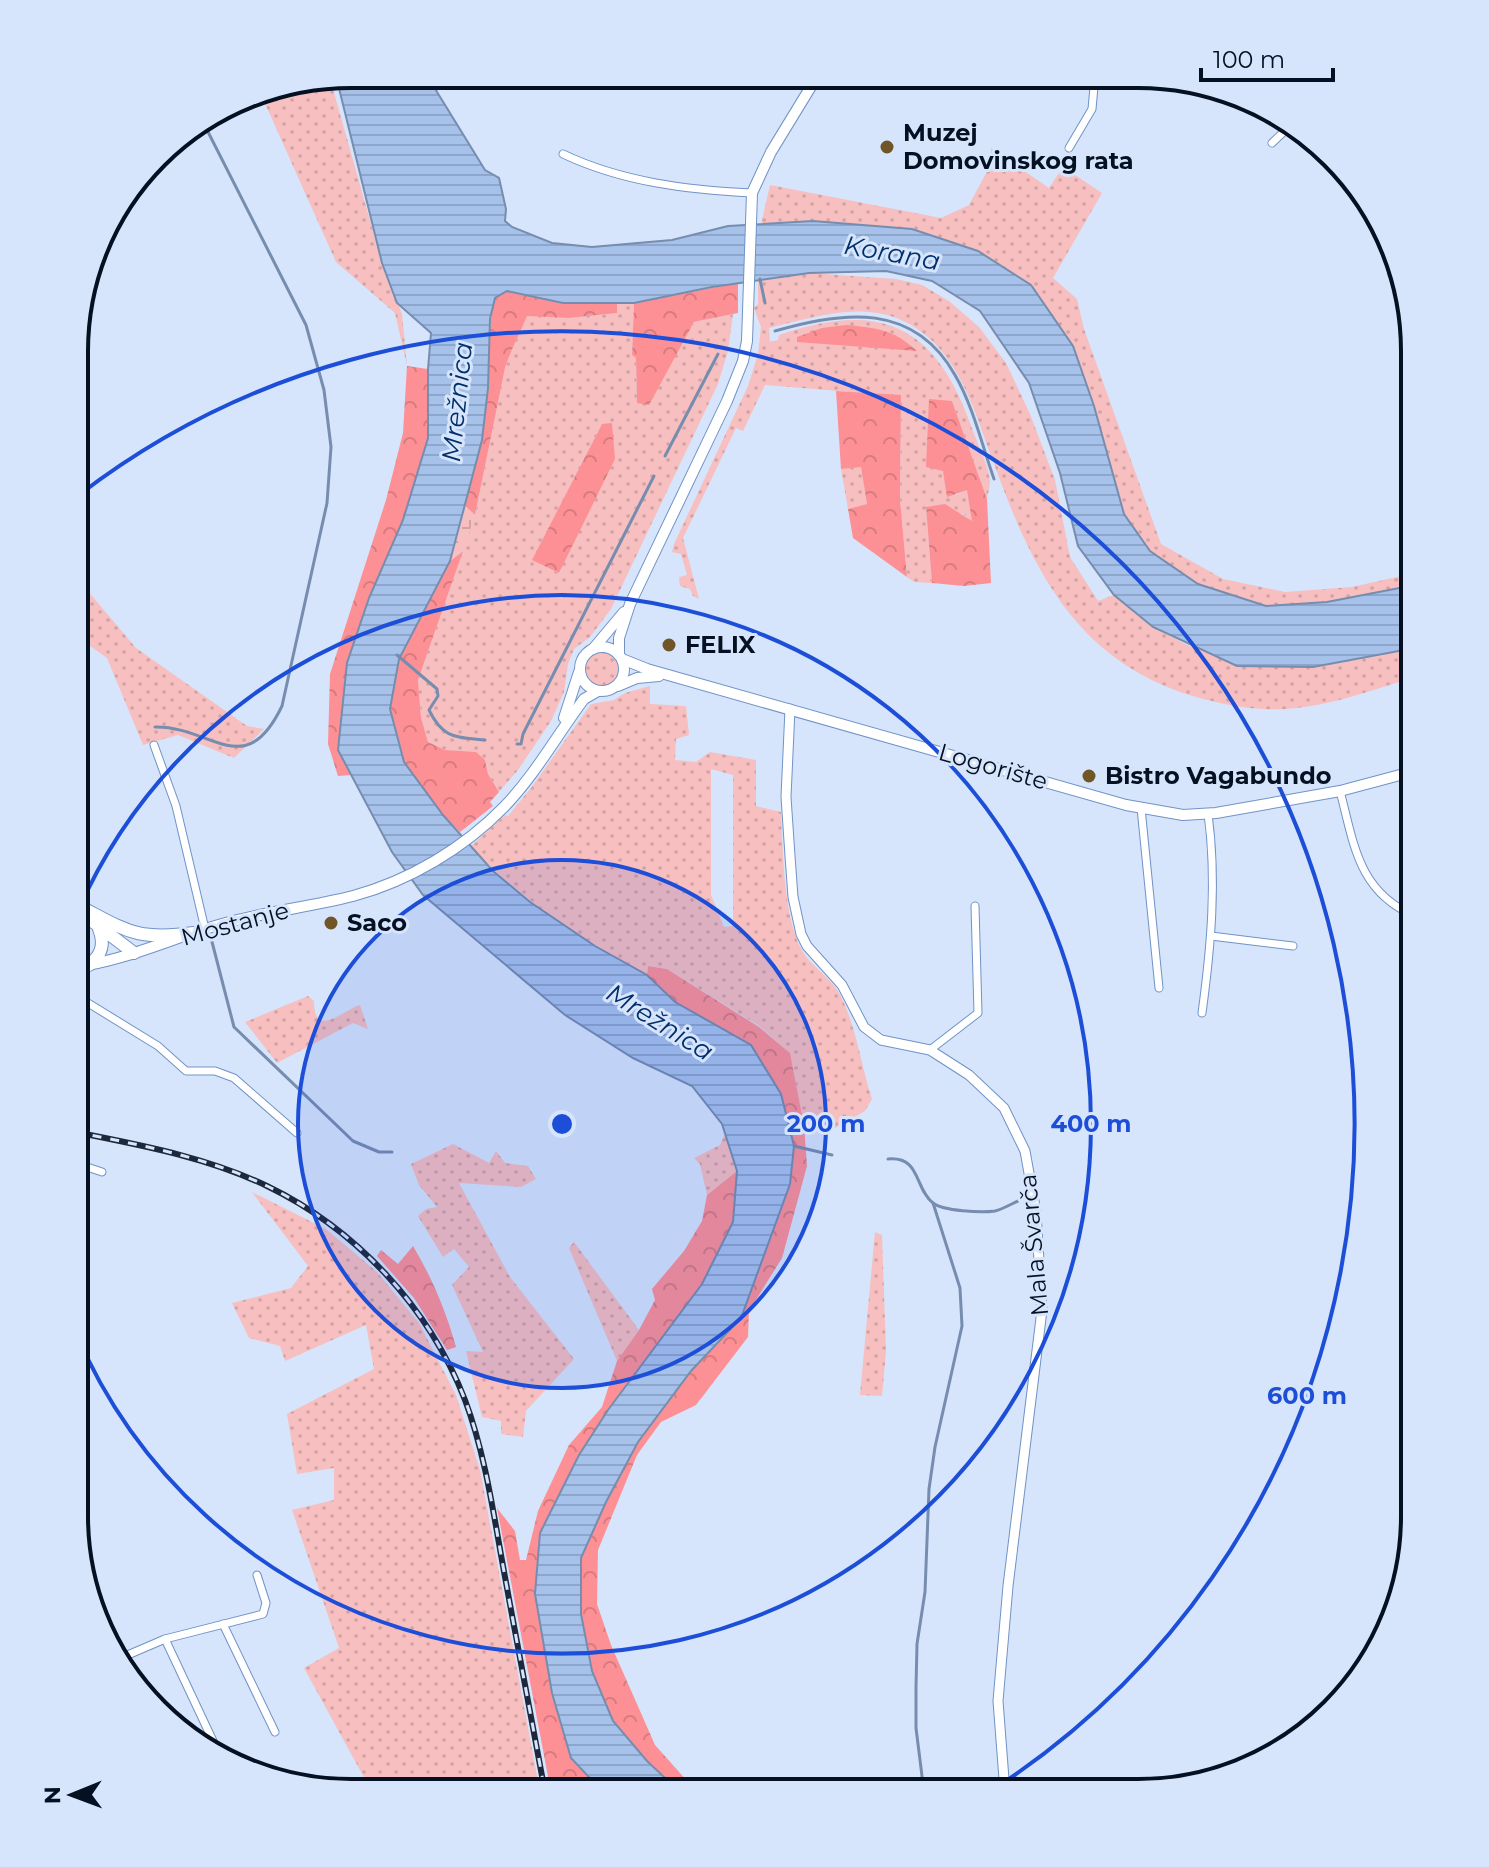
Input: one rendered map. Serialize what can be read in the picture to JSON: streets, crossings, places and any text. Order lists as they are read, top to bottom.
{
  "streets": {
    "main road": ["Logorište", "Mostanje"],
    "street": ["Mala Švarča"]
  },
  "crossings": [
    ["Logorište", "Mala Švarča"]
  ],
  "water": ["Korana", "Mrežnica"],
  "places": [
    "Muzej Domovinskog rata",
    "FELIX",
    "Bistro Vagabundo",
    "Saco"
  ],
  "scale_bar": "100 m",
  "north": "left",
  "rings": ["200 m", "400 m", "600 m"]
}
